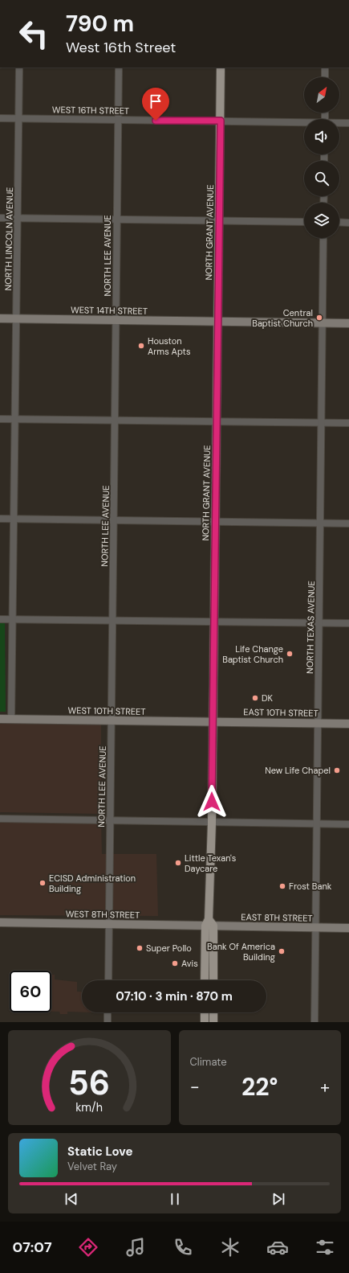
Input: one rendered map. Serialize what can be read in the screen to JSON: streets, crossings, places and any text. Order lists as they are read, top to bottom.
{
  "streets": {
    "main road": ["NORTH GRANT AVENUE"],
    "street": [
      "WEST 16TH STREET",
      "NORTH LINCOLN AVENUE",
      "NORTH LEE AVENUE",
      "WEST 14TH STREET",
      "NORTH TEXAS AVENUE",
      "WEST 10TH STREET",
      "EAST 10TH STREET",
      "WEST 8TH STREET",
      "EAST 8TH STREET"
    ]
  },
  "crossings": [
    ["WEST 16TH STREET", "NORTH GRANT AVENUE"],
    ["WEST 16TH STREET", "NORTH LINCOLN AVENUE"],
    ["WEST 16TH STREET", "NORTH LEE AVENUE"],
    ["NORTH GRANT AVENUE", "WEST 14TH STREET"],
    ["NORTH GRANT AVENUE", "WEST 10TH STREET"],
    ["NORTH GRANT AVENUE", "EAST 10TH STREET"],
    ["NORTH GRANT AVENUE", "WEST 8TH STREET"],
    ["NORTH GRANT AVENUE", "EAST 8TH STREET"],
    ["NORTH LINCOLN AVENUE", "WEST 14TH STREET"],
    ["NORTH LINCOLN AVENUE", "WEST 10TH STREET"],
    ["NORTH LEE AVENUE", "WEST 14TH STREET"],
    ["NORTH LEE AVENUE", "WEST 10TH STREET"],
    ["NORTH LEE AVENUE", "WEST 8TH STREET"],
    ["WEST 14TH STREET", "NORTH TEXAS AVENUE"],
    ["NORTH TEXAS AVENUE", "EAST 10TH STREET"],
    ["NORTH TEXAS AVENUE", "EAST 8TH STREET"],
    ["WEST 10TH STREET", "EAST 10TH STREET"],
    ["WEST 8TH STREET", "EAST 8TH STREET"]
  ],
  "places": [
    "Central Baptist Church",
    "Houston Arms Apts",
    "Life Change Baptist Church",
    "DK",
    "New Life Chapel",
    "Little Texan's Daycare",
    "ECISD Administration Building",
    "Frost Bank",
    "Super Pollo",
    "Bank Of America Building",
    "Avis"
  ],
  "north": "top right",
  "page": {
    "turn": ["790 m", "West 16th Street"],
    "limit": "60",
    "trip": "07:10 · 3 min · 870 m",
    "tile": "Climate",
    "heat": ["−", "22°", "+"],
    "song": ["Static Love", "Velvet Ray"],
    "tabs": "07:07",
    "gauge": ["56", "km/h"]
  }
}
